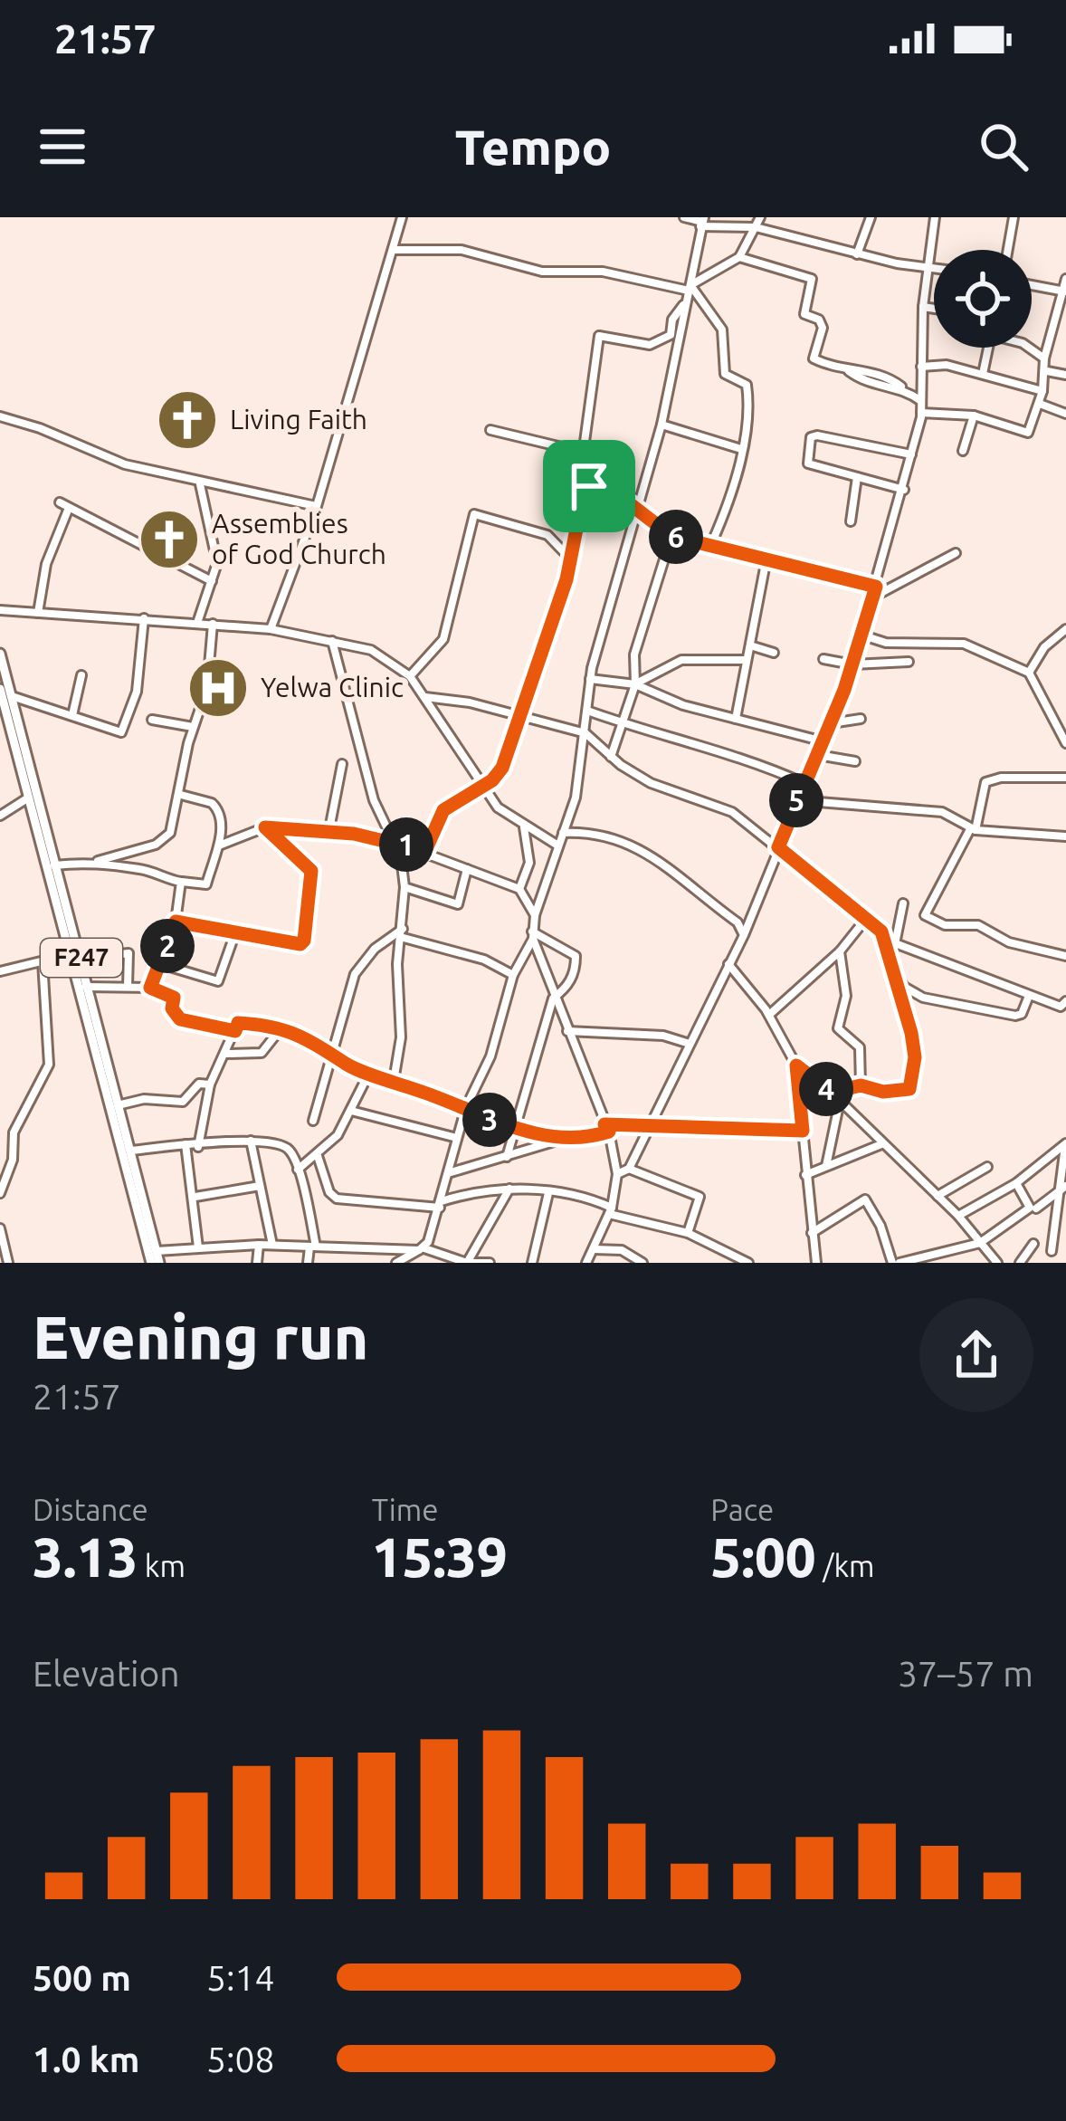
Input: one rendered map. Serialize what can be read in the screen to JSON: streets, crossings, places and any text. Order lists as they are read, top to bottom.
{
  "streets": {
    "main road": ["F247"]
  },
  "places": {
    "church": ["Living Faith", "Assemblies of God Church"],
    "hospital": ["Yelwa Clinic"]
  },
  "page": {
    "status": "21:57",
    "header": "Tempo",
    "pins": [
      "6",
      "5",
      "1",
      "2",
      "4",
      "3"
    ],
    "heading": ["Evening run", "21:57"],
    "stats": [
      ["Distance", "3.13 km"],
      ["Time", "15:39"],
      ["Pace", "5:00 /km"]
    ],
    "chart": ["Elevation", "37–57 m"],
    "list": [
      {
        "name": "500 m",
        "note": "5:14"
      },
      {
        "name": "1.0 km",
        "note": "5:08"
      }
    ]
  }
}
